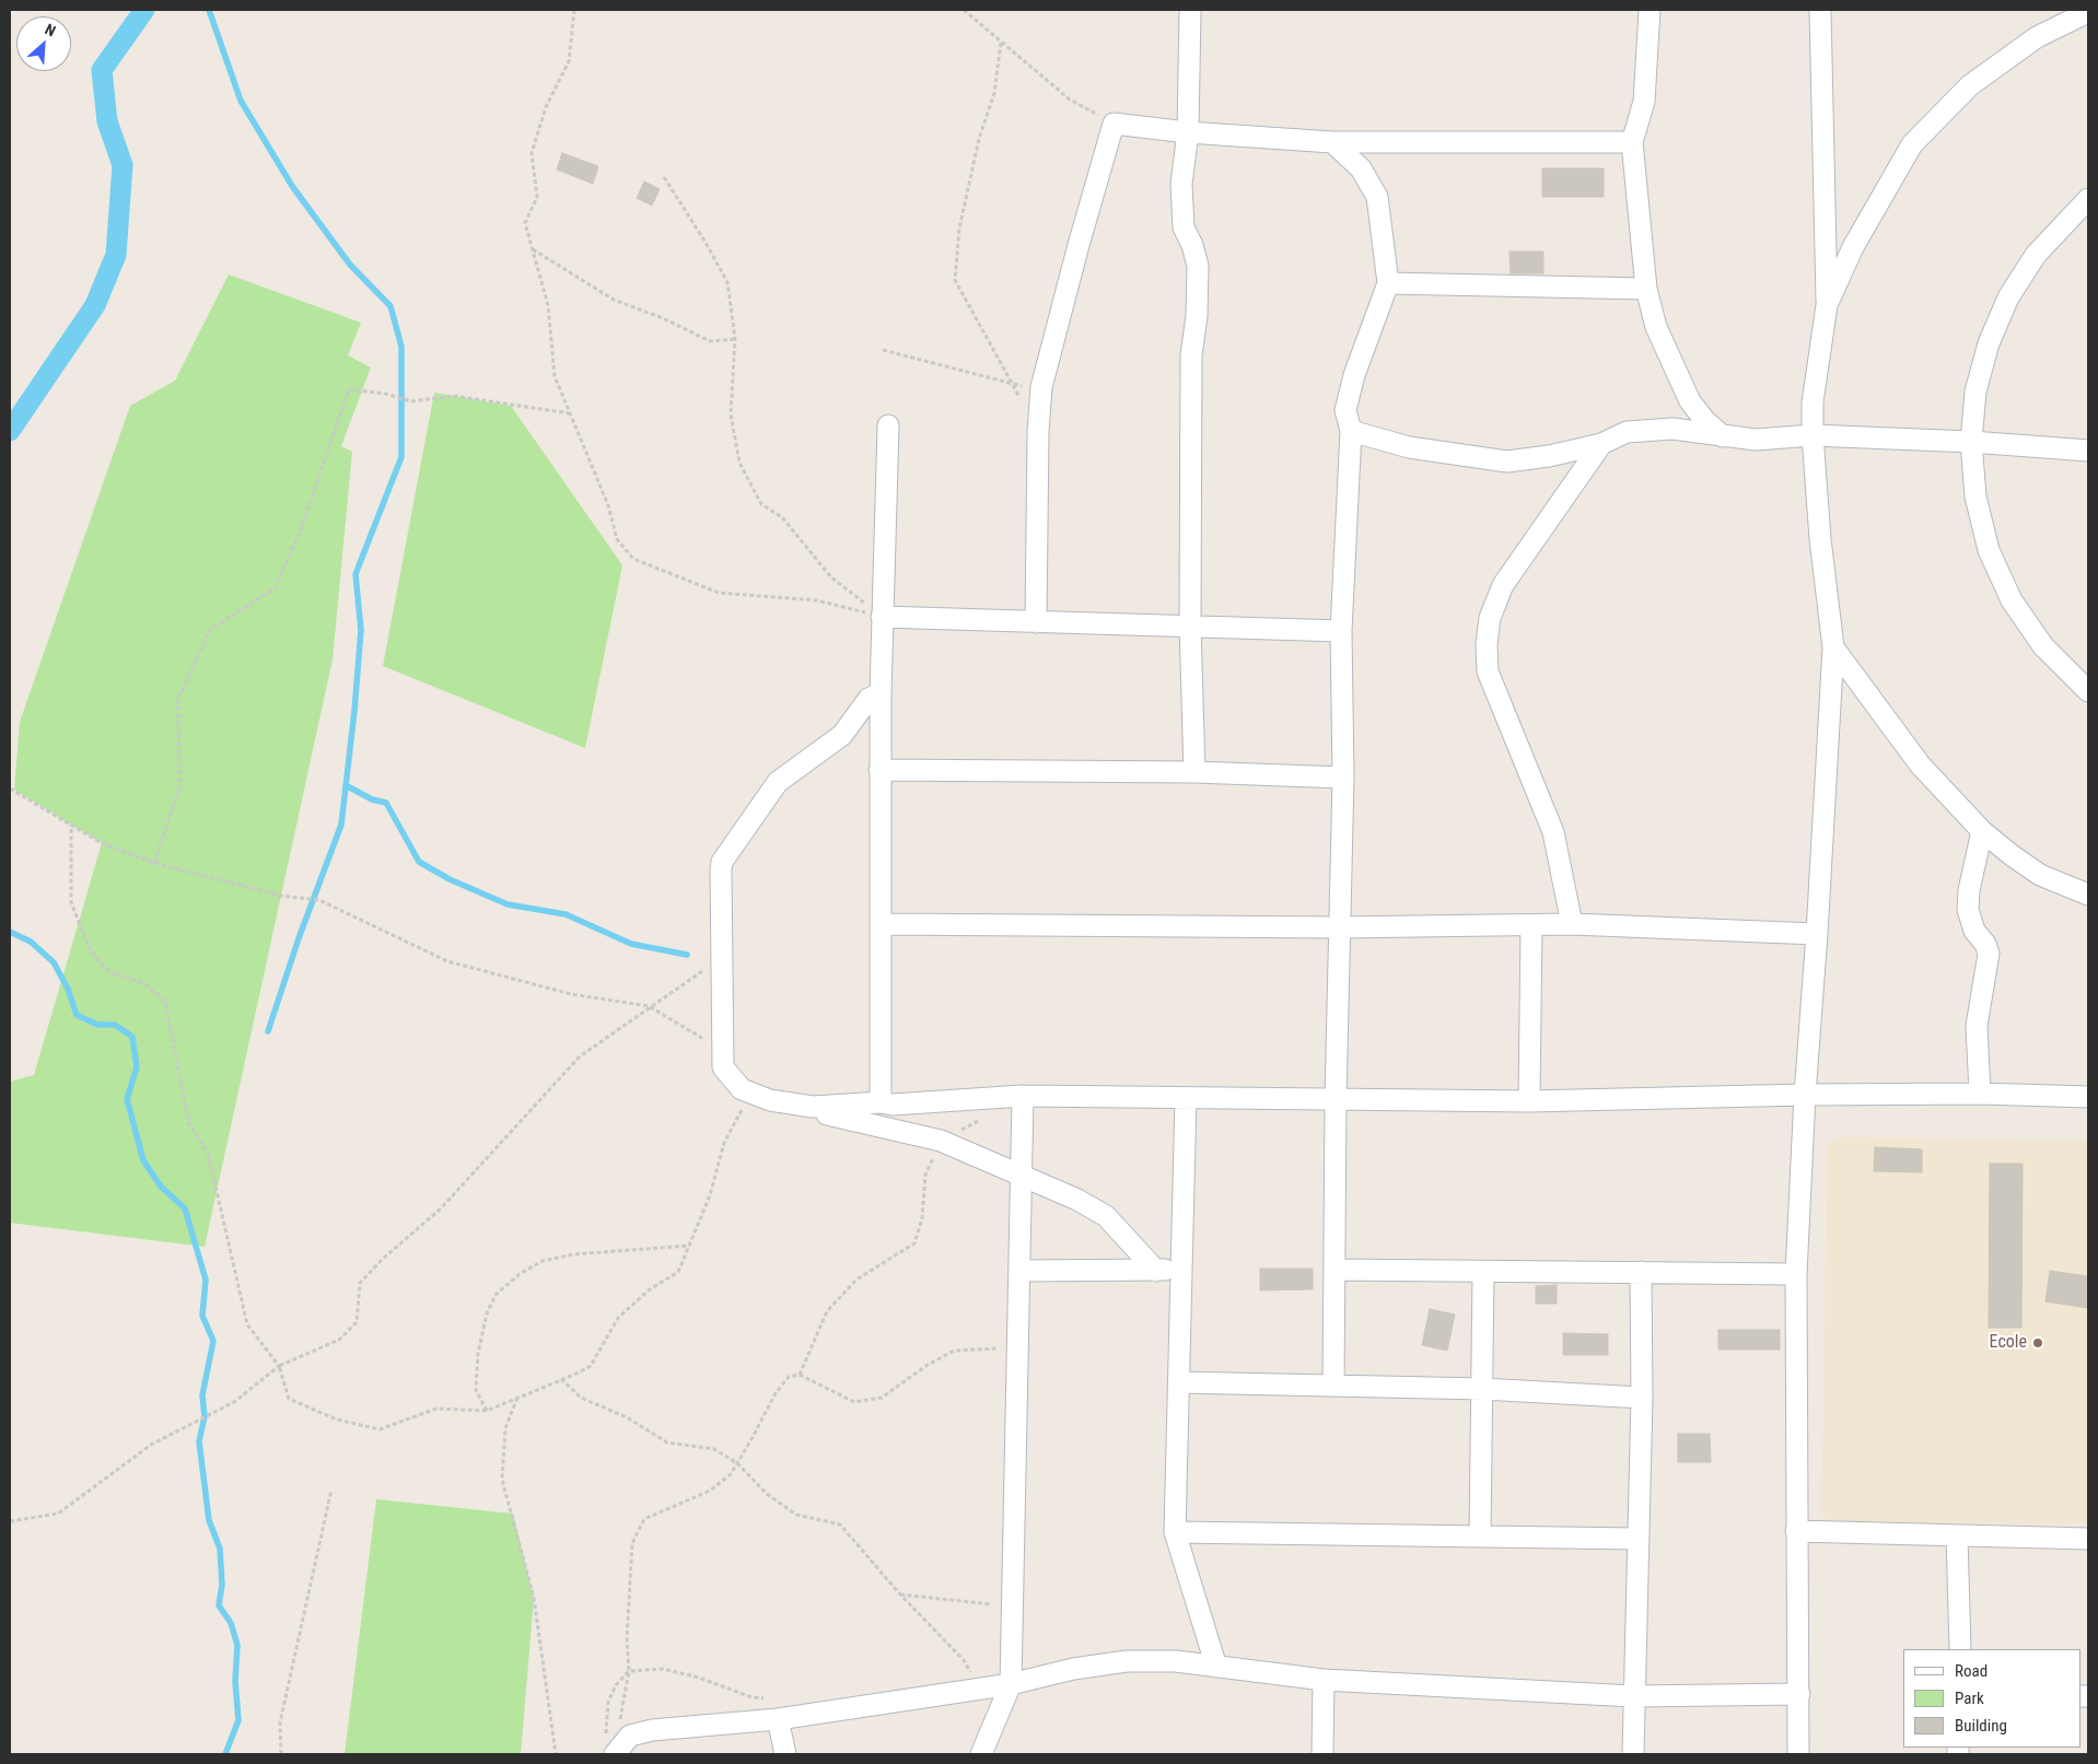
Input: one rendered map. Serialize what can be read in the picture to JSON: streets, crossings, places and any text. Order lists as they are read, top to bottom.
{
  "places": ["Ecole"],
  "legend": ["Road", "Park", "Building"],
  "north": "top right"
}
